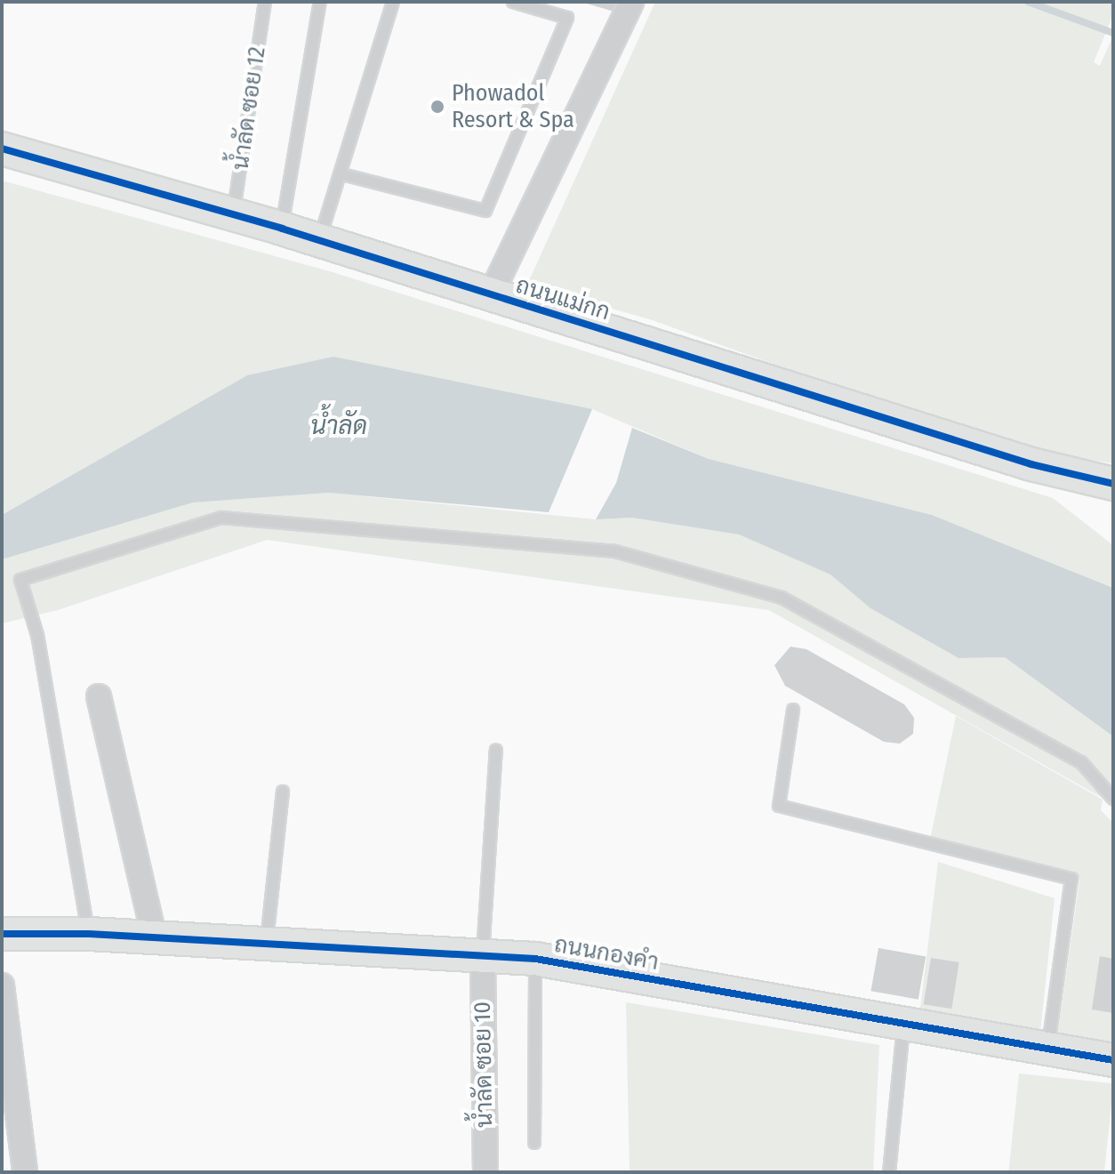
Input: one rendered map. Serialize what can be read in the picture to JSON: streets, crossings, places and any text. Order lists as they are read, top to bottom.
{
  "streets": {
    "street": ["ถนนแม่กก", "ถนนกองคำ", "น้ำลัด ซอย 10"],
    "lane": ["น้ำลัด ซอย 12"]
  },
  "crossings": [
    ["น้ำลัด ซอย 12", "ถนนแม่กก"],
    ["ถนนกองคำ", "น้ำลัด ซอย 10"]
  ],
  "water": ["น้ำลัด"],
  "places": ["Phowadol Resort & Spa"]
}
